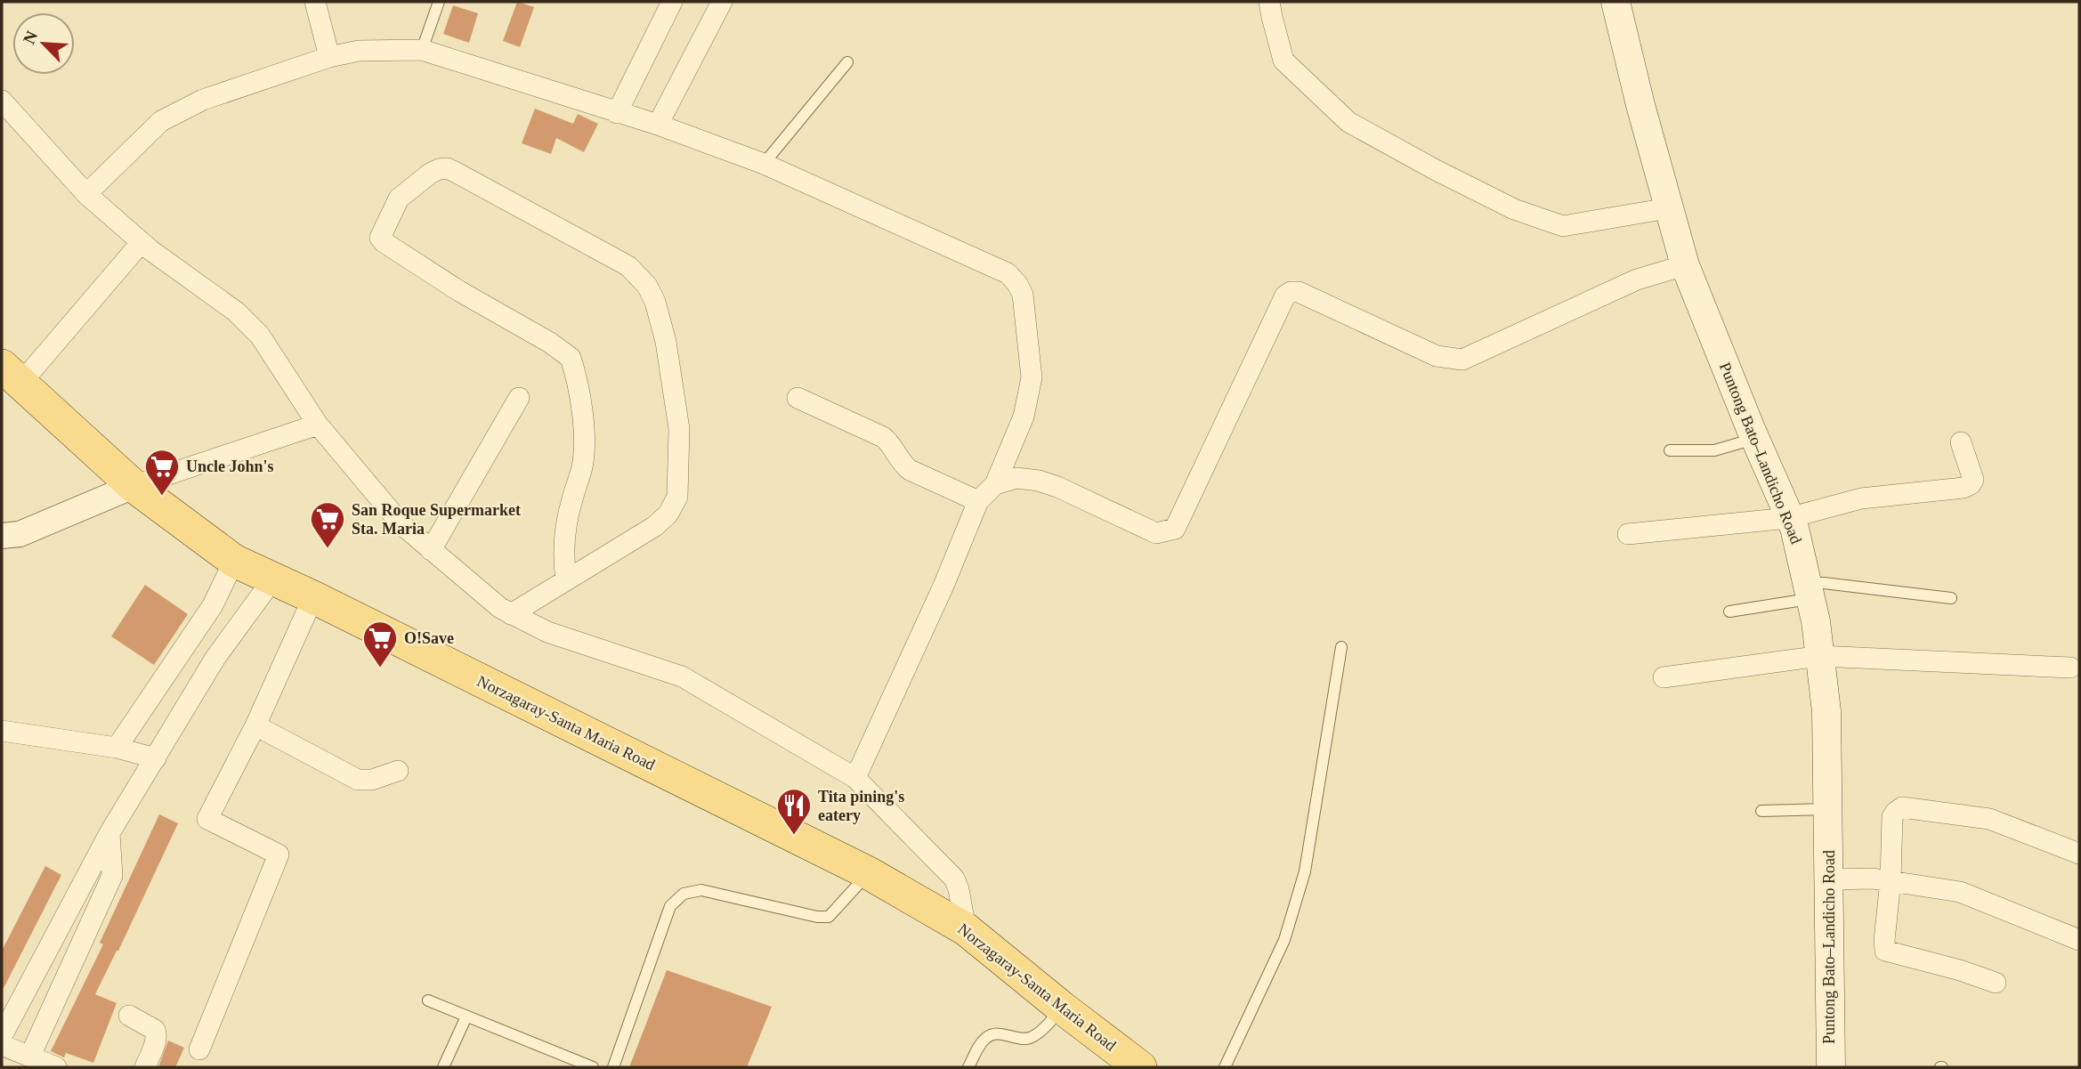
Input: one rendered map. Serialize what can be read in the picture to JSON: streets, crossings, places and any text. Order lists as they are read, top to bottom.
{
  "streets": {
    "main road": ["Puntong Bato–Landicho Road", "Norzagaray-Santa Maria Road"]
  },
  "places": {
    "supermarket": ["Uncle John's", "San Roque Supermarket Sta. Maria", "O!Save"],
    "restaurant": ["Tita pining's eatery"]
  },
  "north": "top left"
}
